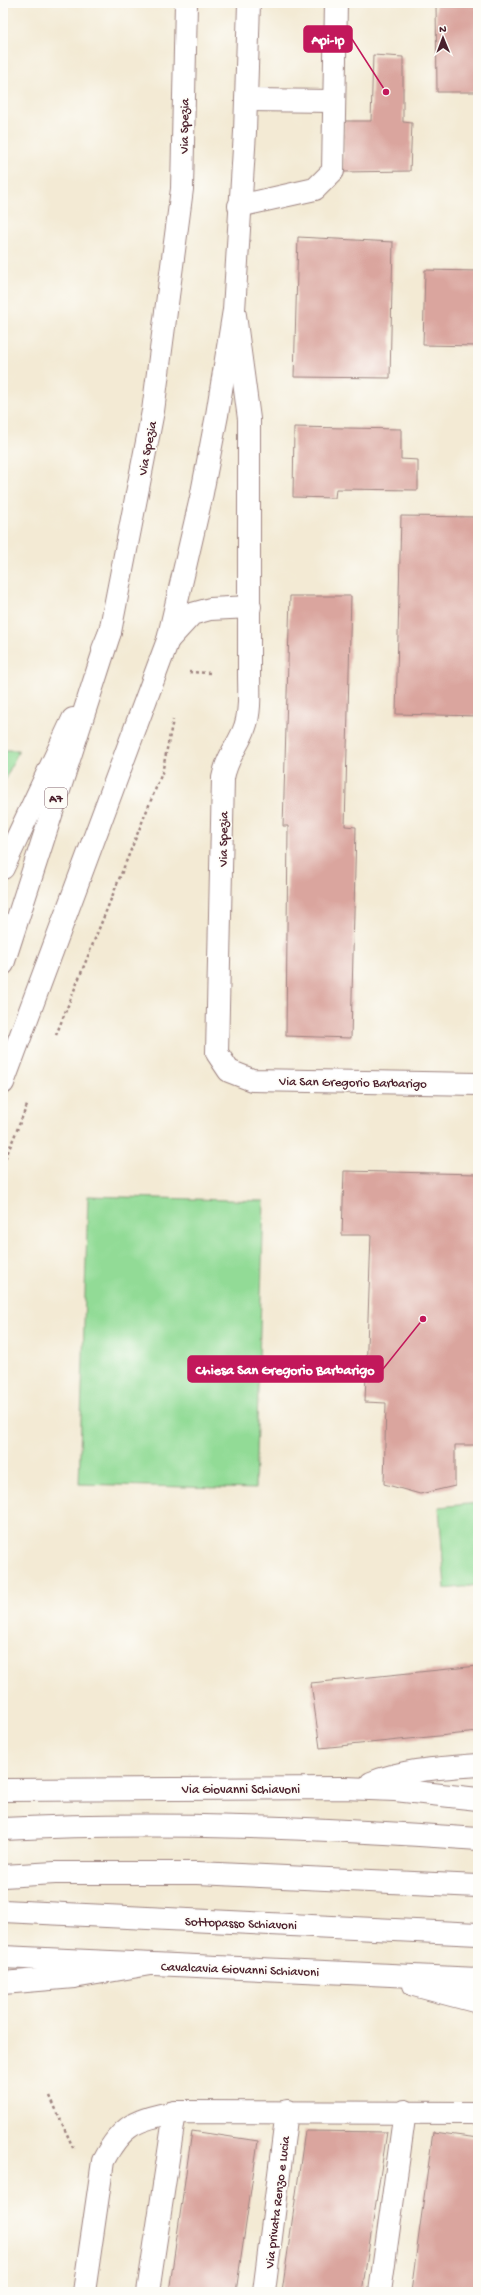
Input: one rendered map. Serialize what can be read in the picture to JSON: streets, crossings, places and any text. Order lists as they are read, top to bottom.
{
  "streets": {
    "main road": [
      "Via Spezia",
      "A7",
      "Via San Gregorio Barbarigo",
      "Via Giovanni Schiavoni",
      "Sottopasso Schiavoni",
      "Cavalcavia Giovanni Schiavoni",
      "Via privata Renzo e Lucia"
    ]
  },
  "crossings": [
    ["Via Spezia", "A7"],
    ["Via Spezia", "Via San Gregorio Barbarigo"]
  ],
  "places": ["Api-Ip", "Chiesa San Gregorio Barbarigo"],
  "north": "top"
}
